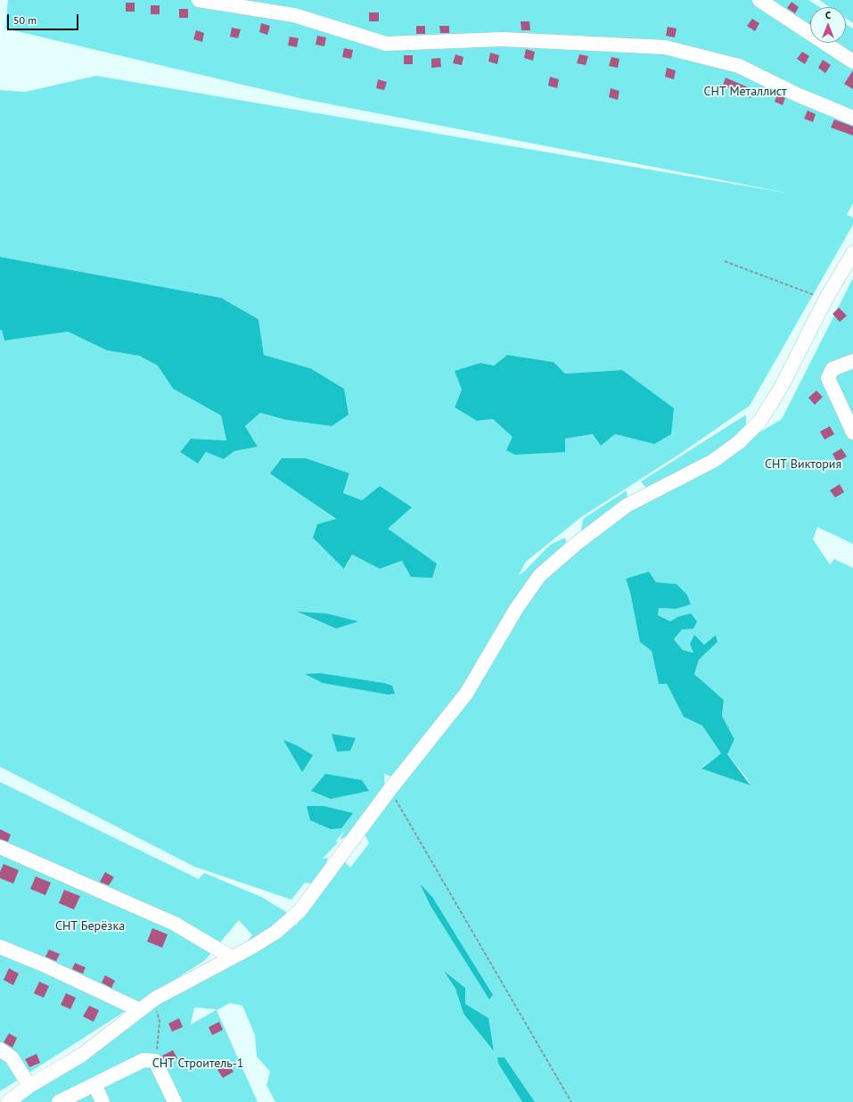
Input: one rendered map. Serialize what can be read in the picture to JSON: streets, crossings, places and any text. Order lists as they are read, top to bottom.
{
  "parks": [
    "СНТ Металлист",
    "СНТ Виктория",
    "СНТ Берёзка",
    "СНТ Строитель-1"
  ],
  "scale_bar": "50 m",
  "north": "top"
}
